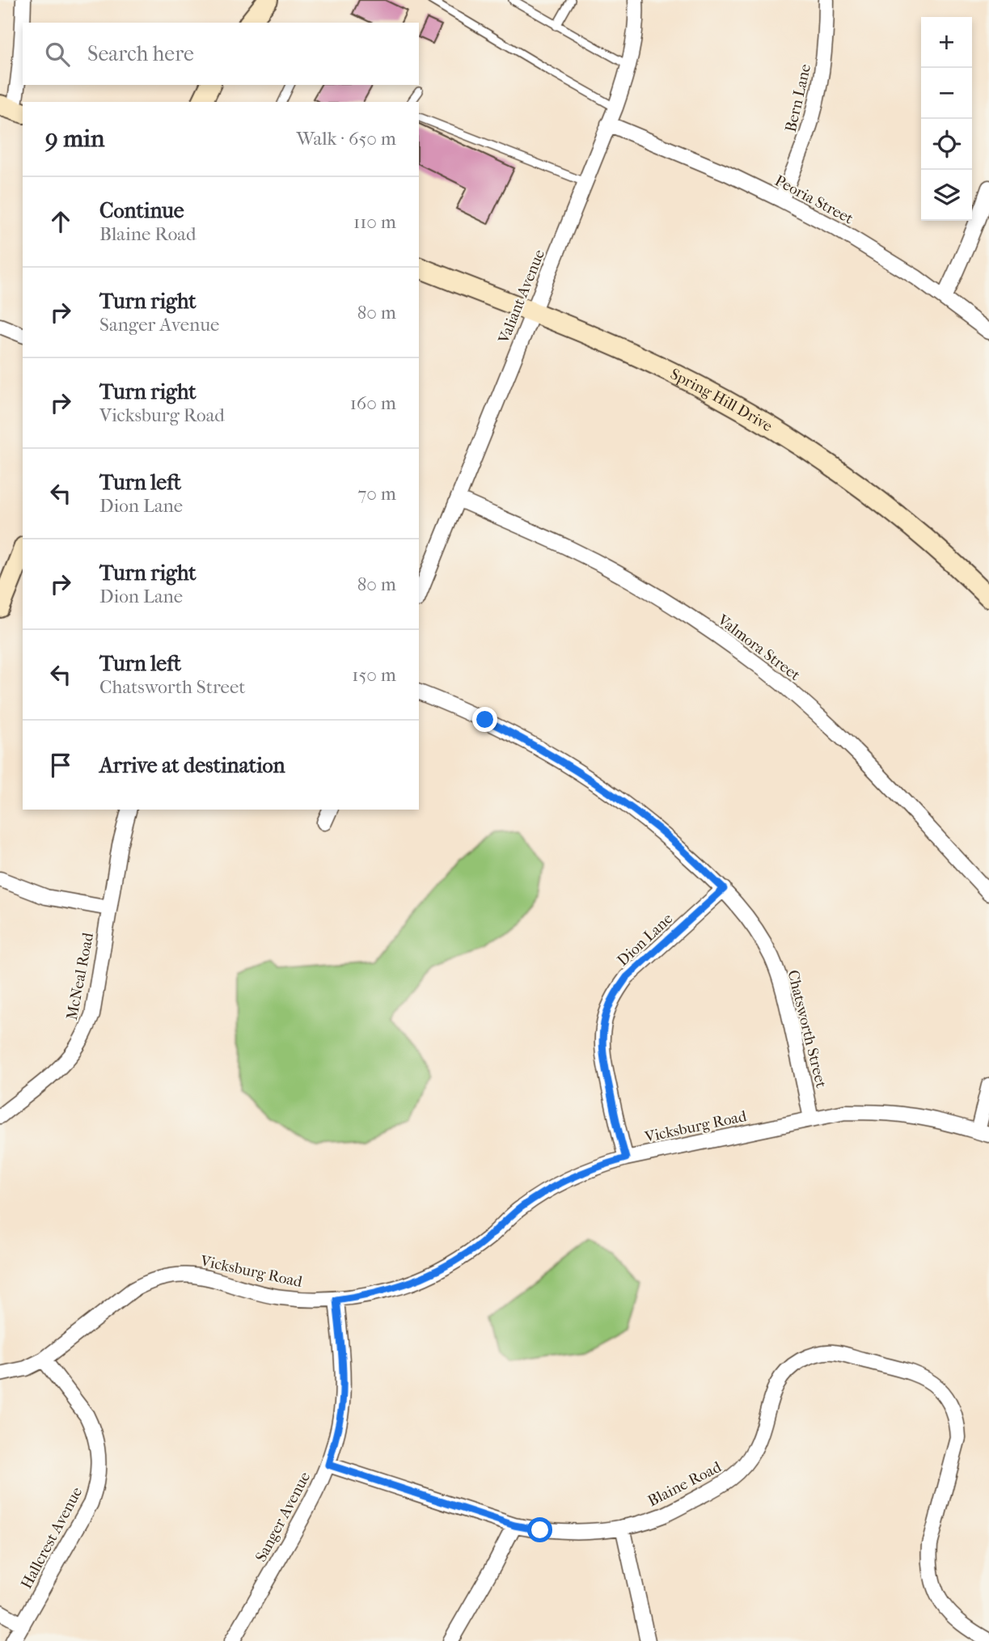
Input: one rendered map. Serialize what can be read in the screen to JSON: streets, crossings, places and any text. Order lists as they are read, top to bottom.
{
  "streets": {
    "main road": ["Spring Hill Drive"],
    "street": [
      "Bern Lane",
      "Peoria Street",
      "Valiant Avenue",
      "Valmora Street",
      "Dion Lane",
      "McNeal Road",
      "Chatsworth Street",
      "Vicksburg Road",
      "Blaine Road",
      "Sanger Avenue",
      "Hallcrest Avenue"
    ]
  },
  "crossings": [
    ["Bern Lane", "Peoria Street"],
    ["Peoria Street", "Valiant Avenue"],
    ["Valiant Avenue", "Spring Hill Drive"],
    ["Valiant Avenue", "Valmora Street"],
    ["Dion Lane", "Chatsworth Street"],
    ["Dion Lane", "Vicksburg Road"],
    ["Chatsworth Street", "Vicksburg Road"],
    ["Vicksburg Road", "Sanger Avenue"],
    ["Vicksburg Road", "Hallcrest Avenue"],
    ["Blaine Road", "Sanger Avenue"]
  ],
  "page": {
    "map_buttons": ["+", "−"],
    "search": "Search here",
    "heading": ["9 min", "Walk · 650 m"],
    "list": [
      ["Continue", "Blaine Road", "110 m"],
      ["Turn right", "Sanger Avenue", "80 m"],
      ["Turn right", "Vicksburg Road", "160 m"],
      ["Turn left", "Dion Lane", "70 m"],
      ["Turn right", "Dion Lane", "80 m"],
      ["Turn left", "Chatsworth Street", "150 m"],
      "Arrive at destination"
    ]
  }
}
